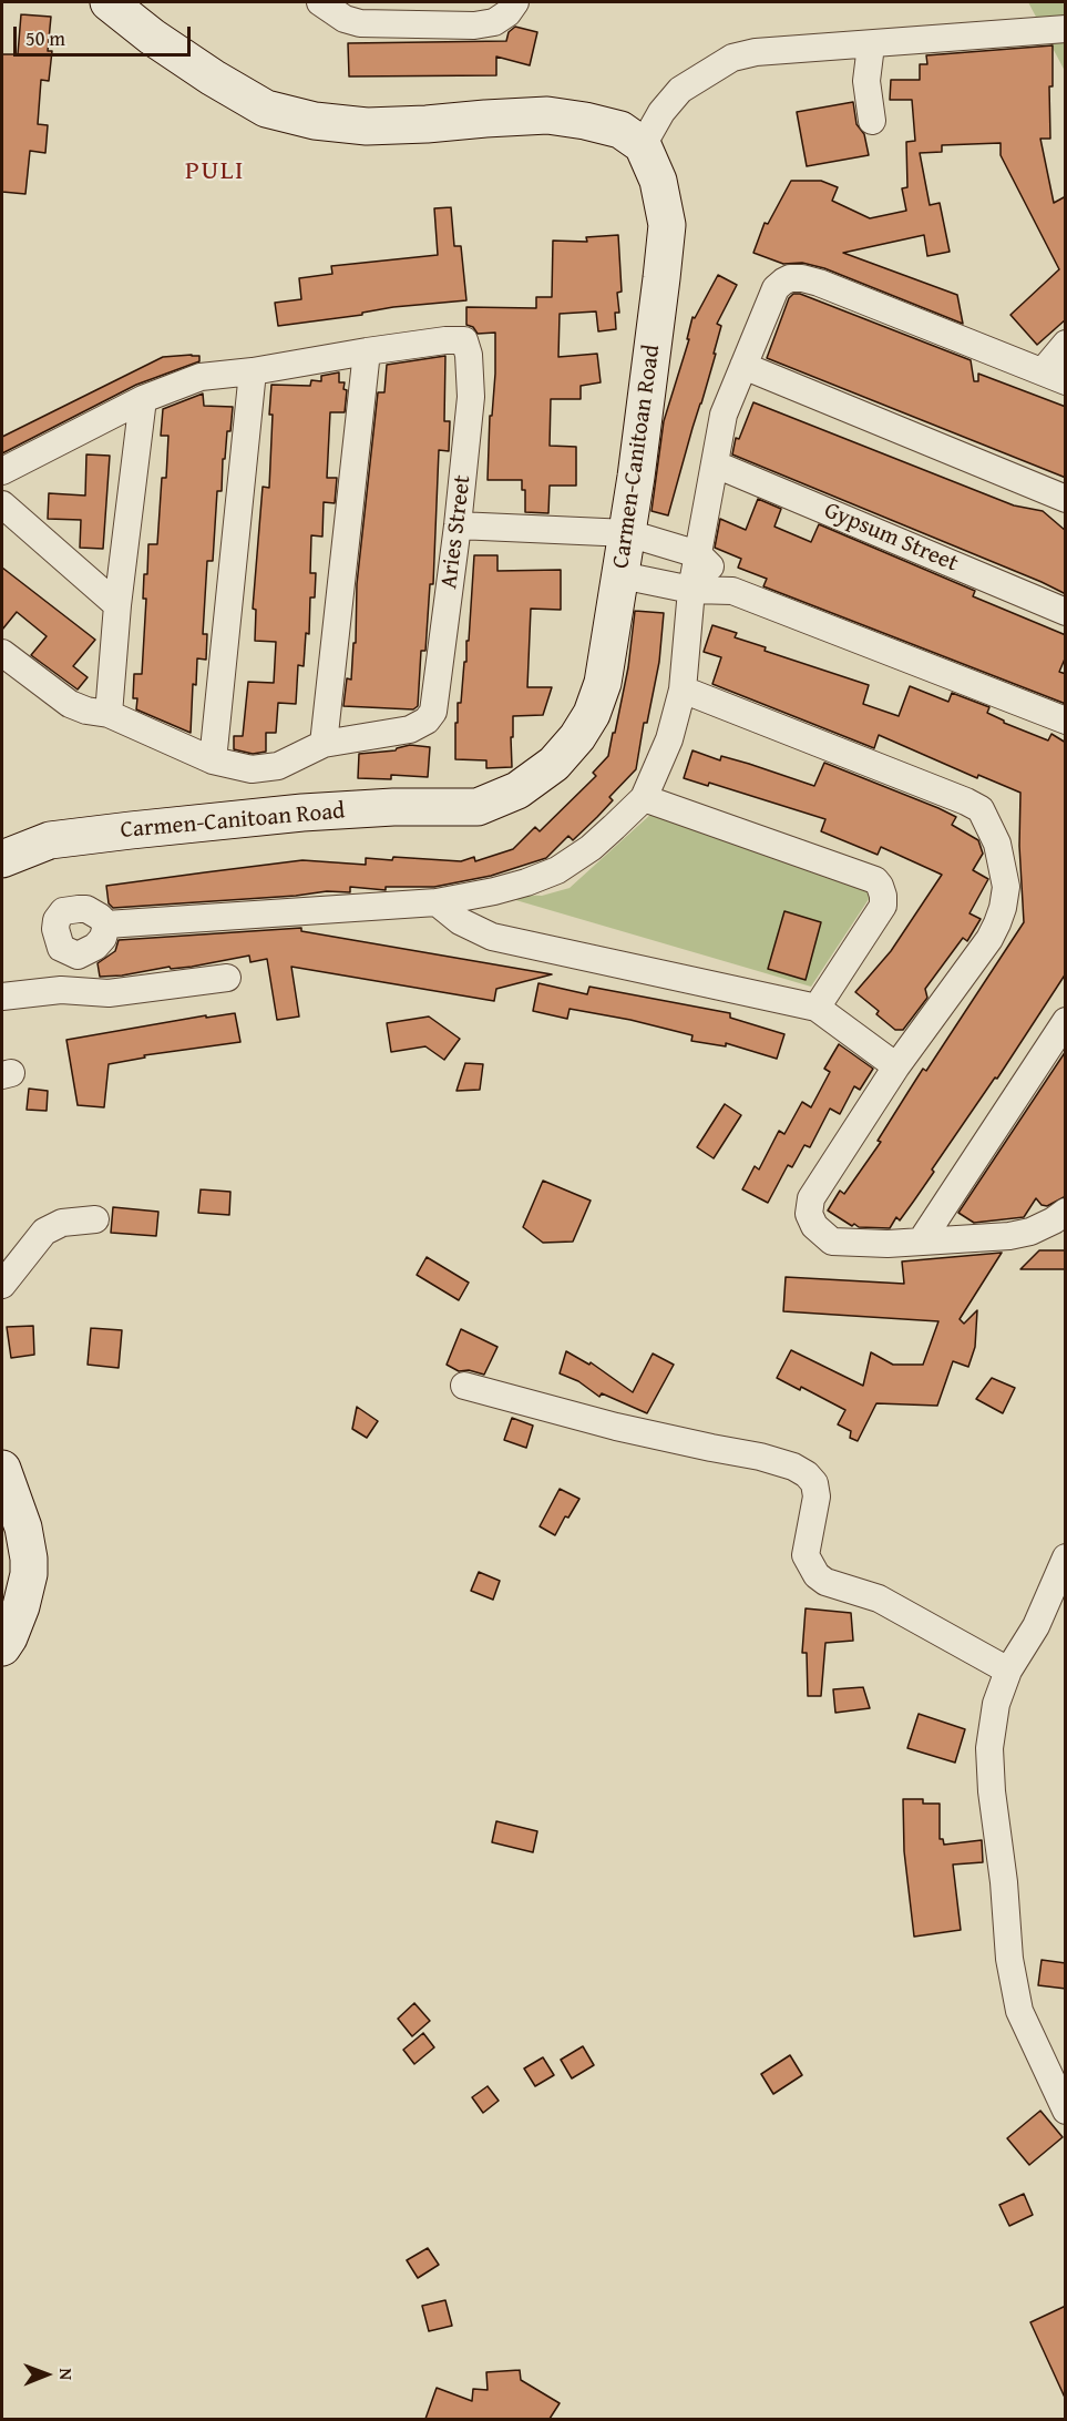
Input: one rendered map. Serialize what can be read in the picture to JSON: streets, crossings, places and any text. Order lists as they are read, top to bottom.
{
  "streets": {
    "main road": ["Carmen-Canitoan Road"],
    "street": ["Aries Street", "Gypsum Street"]
  },
  "districts": ["PULI"],
  "scale_bar": "50 m",
  "north": "right"
}
